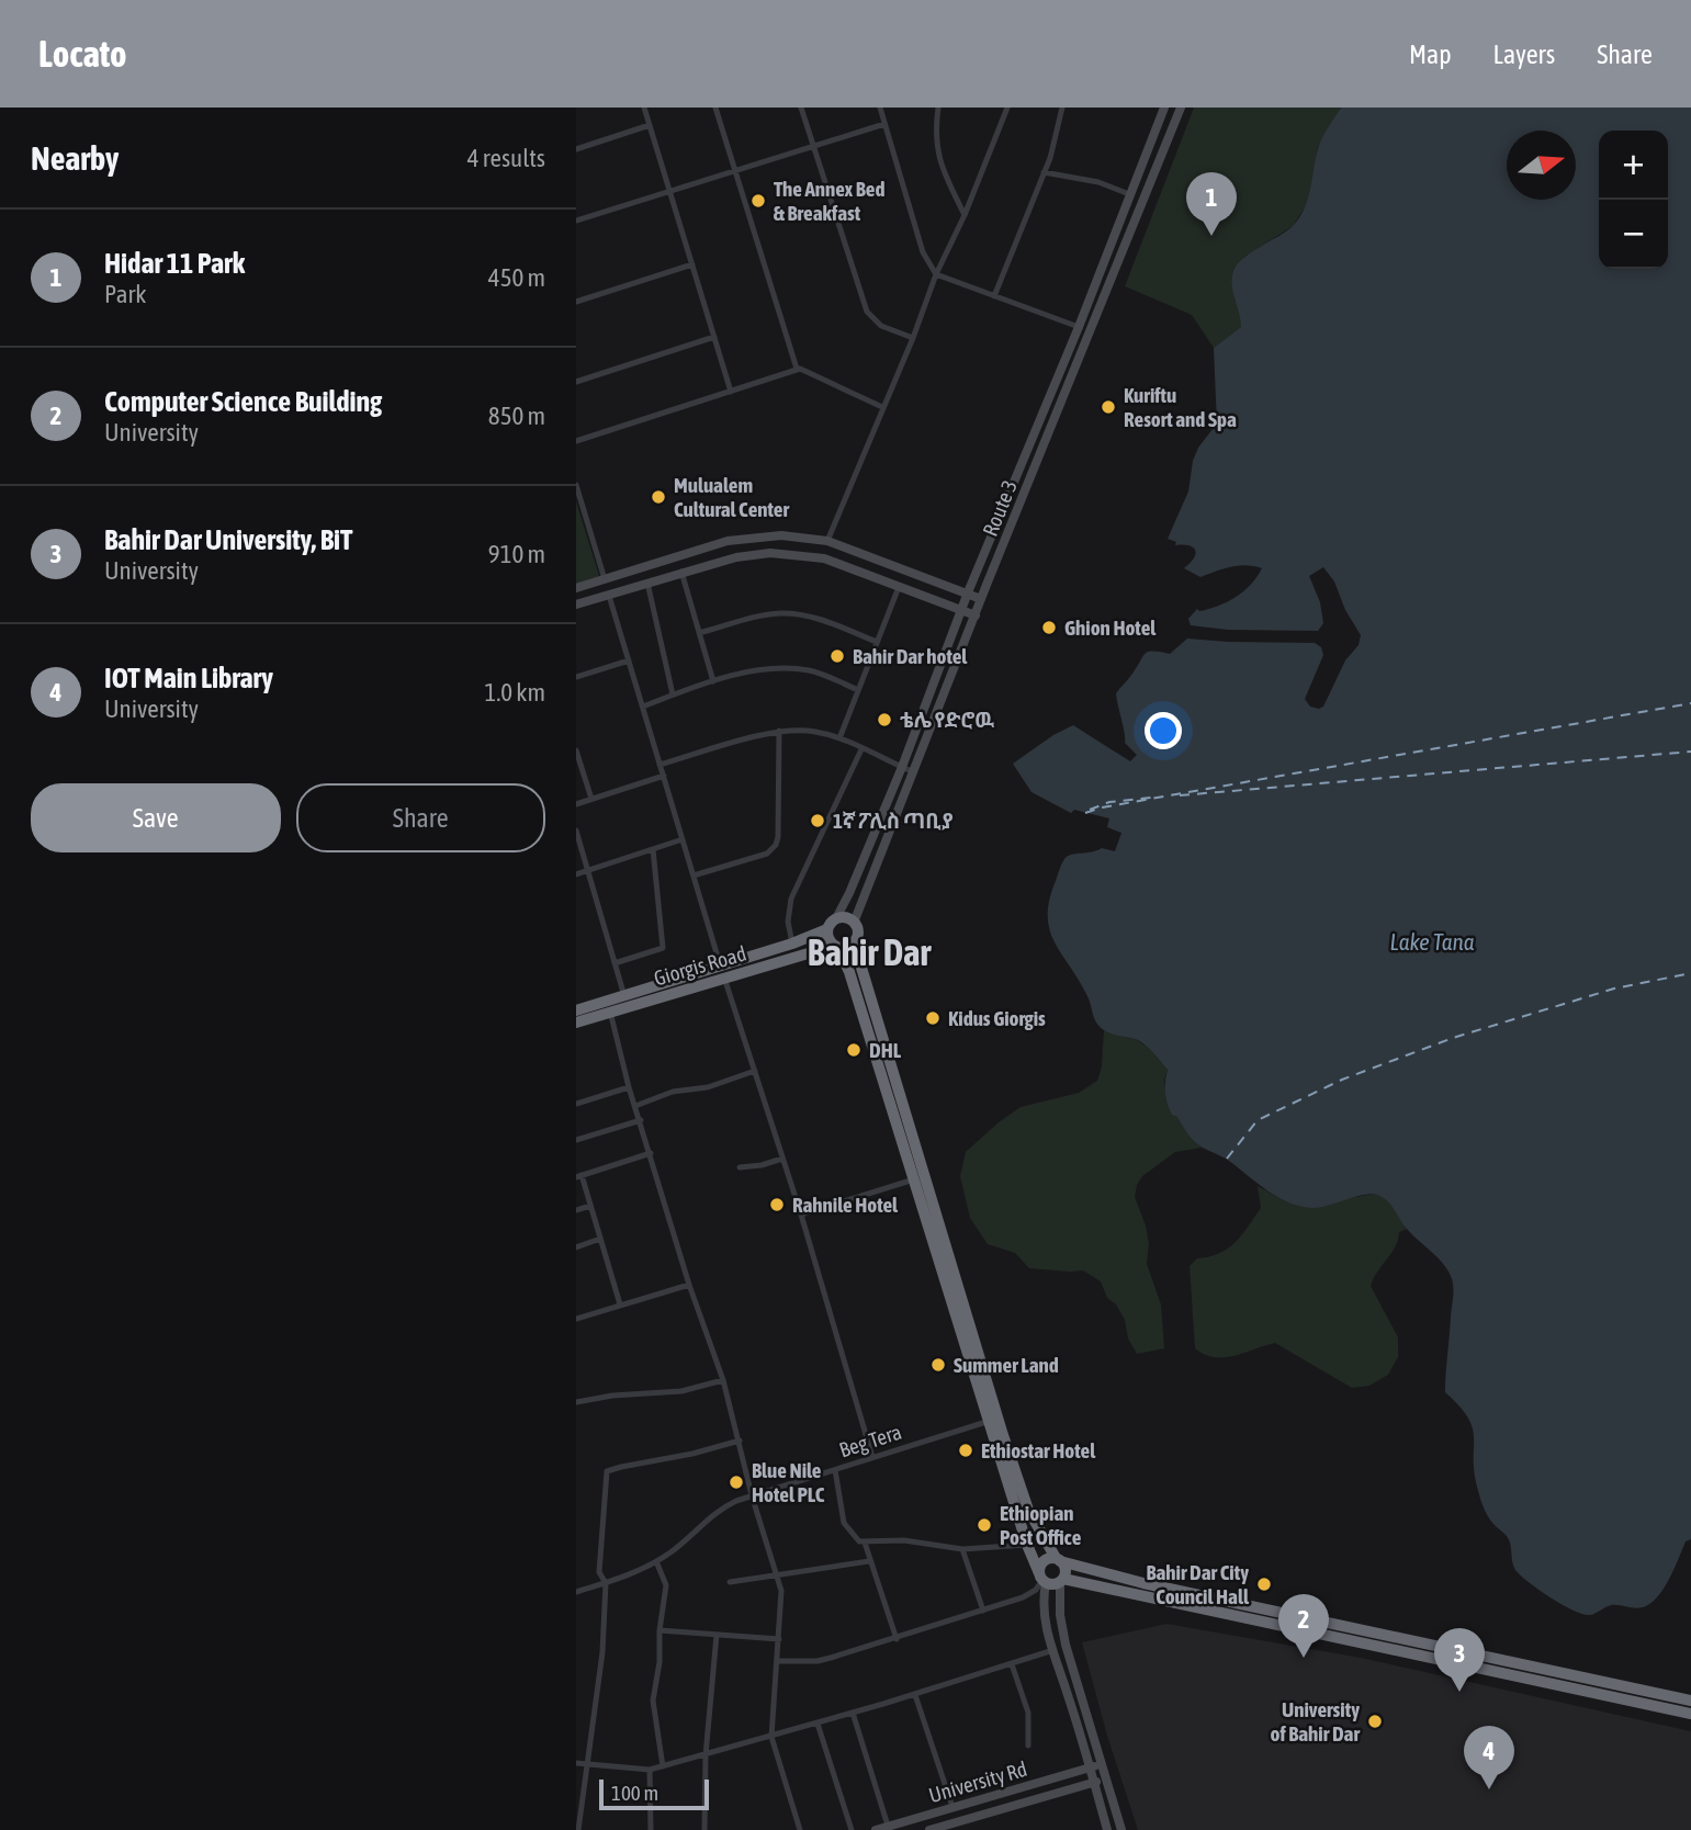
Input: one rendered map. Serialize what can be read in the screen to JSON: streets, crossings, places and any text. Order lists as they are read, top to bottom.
{
  "streets": {
    "highway": ["Giorgis Road"],
    "street": ["Route 3", "Beg Tera", "University Rd"]
  },
  "crossings": [
    ["Route 3", "Giorgis Road"]
  ],
  "districts": ["Bahir Dar"],
  "water": ["Lake Tana"],
  "places": [
    "The Annex Bed & Breakfast",
    "Kuriftu Resort and Spa",
    "Mulualem Cultural Center",
    "Ghion Hotel",
    "Bahir Dar hotel",
    "ቴሌ የድሮዉ",
    "1ኛ ፖሊስ ጣቢያ",
    "Kidus Giorgis",
    "DHL",
    "Rahnile Hotel",
    "Summer Land",
    "Ethiostar Hotel",
    "Blue Nile Hotel PLC",
    "Ethiopian Post Office",
    "Bahir Dar City Council Hall",
    "University of Bahir Dar"
  ],
  "scale_bar": "100 m",
  "north": "right",
  "page": {
    "header": "Locato",
    "nav": ["Map", "Layers", "Share"],
    "heading": ["Nearby", "4 results"],
    "map_buttons": ["+", "−"],
    "pins": [
      "1",
      "2",
      "3",
      "4"
    ],
    "list": [
      {
        "mark": "1",
        "name": "Hidar 11 Park",
        "note": "Park",
        "value": "450 m"
      },
      {
        "mark": "2",
        "name": "Computer Science Building",
        "note": "University",
        "value": "850 m"
      },
      {
        "mark": "3",
        "name": "Bahir Dar University, BiT",
        "note": "University",
        "value": "910 m"
      },
      {
        "mark": "4",
        "name": "IOT Main Library",
        "note": "University",
        "value": "1.0 km"
      }
    ],
    "buttons": ["Save", "Share"],
    "scale": "100 m"
  }
}
